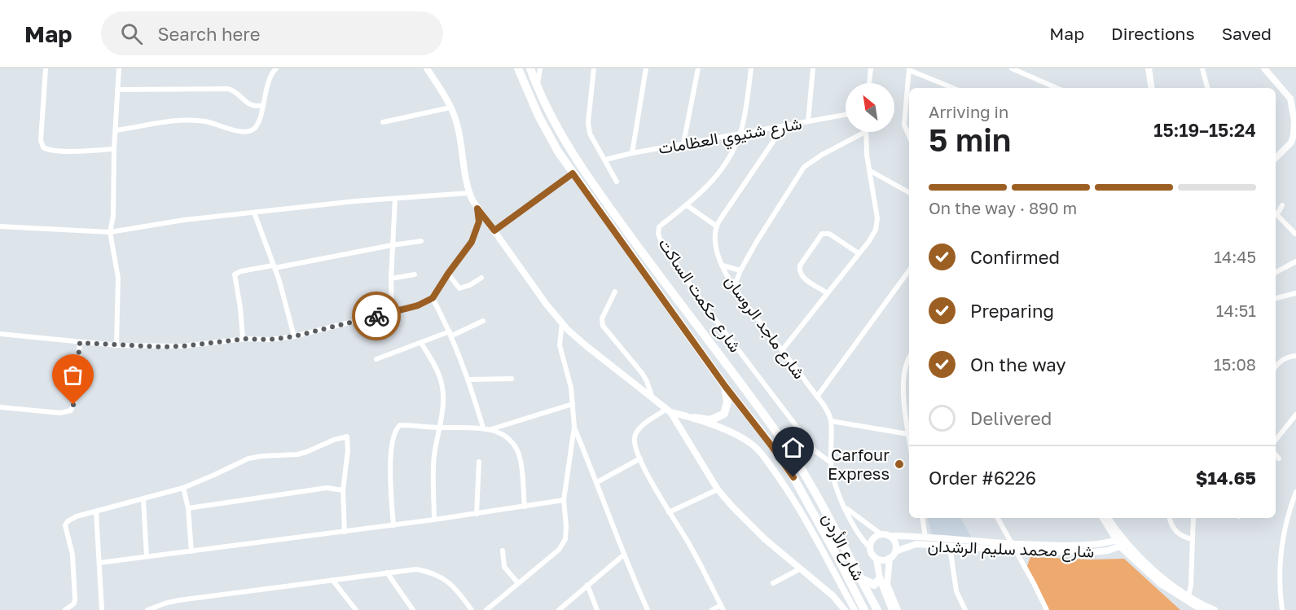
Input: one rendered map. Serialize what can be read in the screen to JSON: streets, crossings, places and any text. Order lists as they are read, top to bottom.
{
  "streets": {
    "highway": ["شارع الأردن"],
    "street": [
      "شارع شتيوي العظامات",
      "شارع حكمت الساكت",
      "شارع ماجد الروسان",
      "شارع محمد سليم الرشدان"
    ]
  },
  "crossings": [
    ["شارع شتيوي العظامات", "شارع حكمت الساكت"],
    ["شارع حكمت الساكت", "شارع ماجد الروسان"],
    ["شارع ماجد الروسان", "شارع محمد سليم الرشدان"]
  ],
  "places": ["Carfour Express"],
  "north": "top left",
  "page": {
    "header": "Map",
    "search": "Search here",
    "nav": ["Map", "Directions", "Saved"],
    "heading": ["5 min", "Arriving in", "15:19–15:24"],
    "panel": ["Order #6226", "$14.65"],
    "bar": "On the way · 890 m",
    "list": [
      ["Confirmed", "14:45"],
      ["Preparing", "14:51"],
      ["On the way", "15:08"],
      "Delivered"
    ]
  }
}
